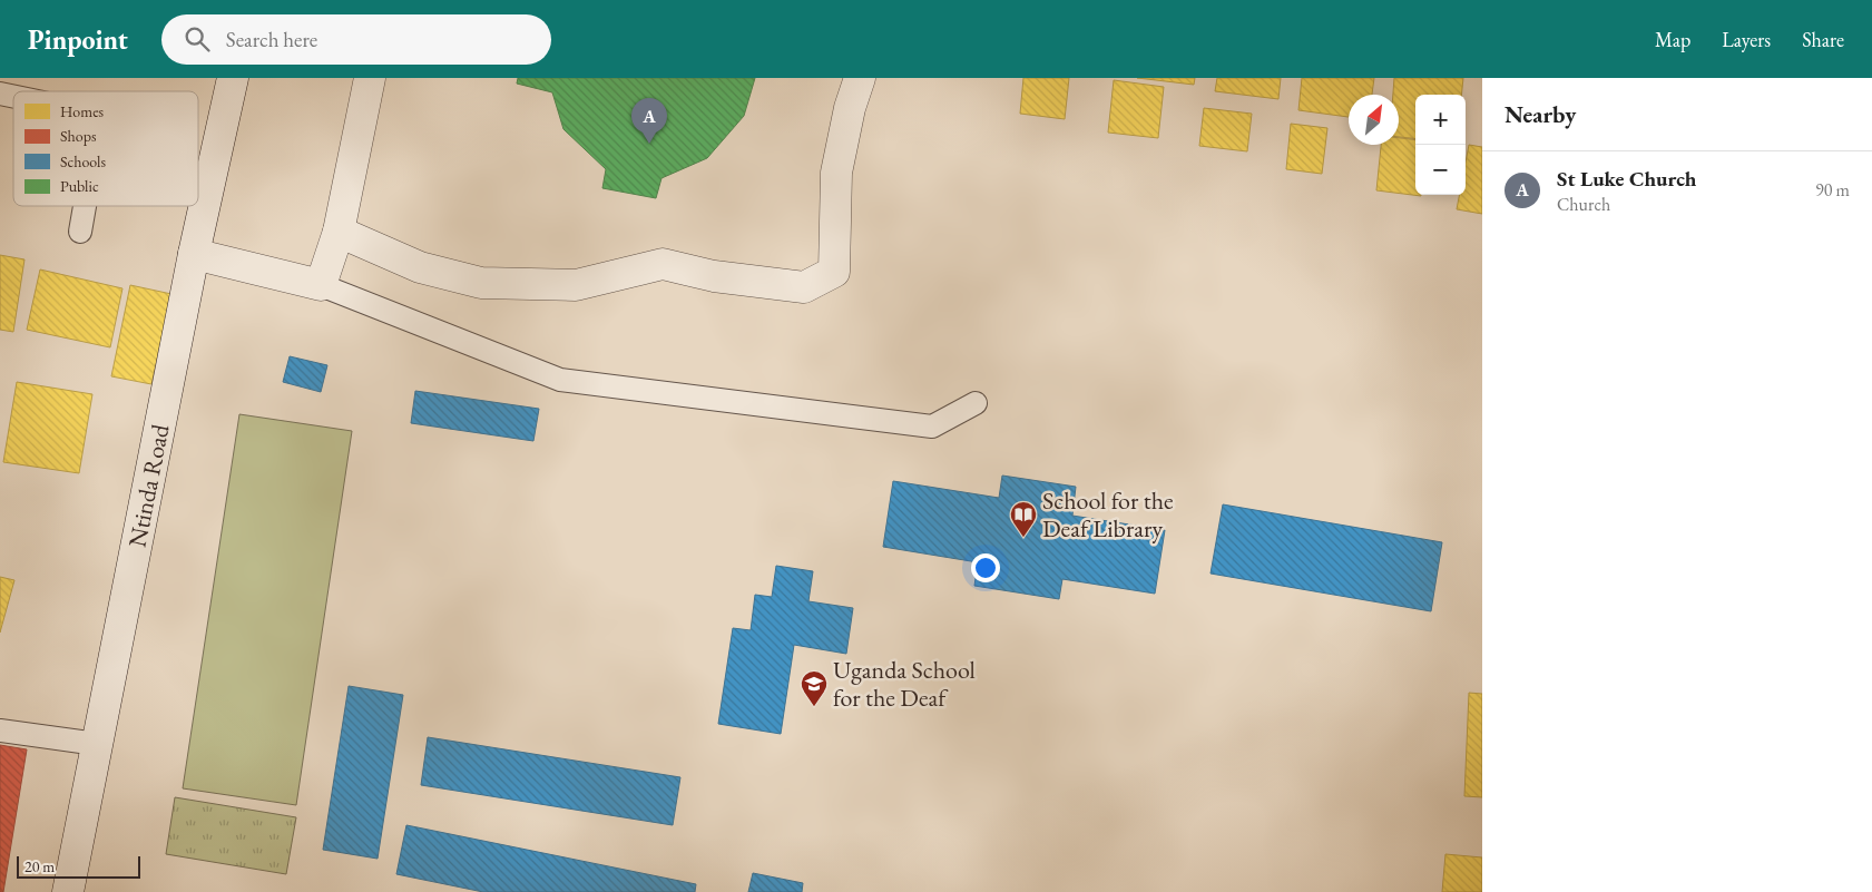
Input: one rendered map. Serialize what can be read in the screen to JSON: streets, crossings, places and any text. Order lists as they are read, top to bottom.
{
  "streets": {
    "street": ["Ntinda Road"]
  },
  "places": {
    "library": ["School for the Deaf Library"],
    "school or university": ["Uganda School for the Deaf"]
  },
  "legend": [
    "Homes",
    "Shops",
    "Schools",
    "Public"
  ],
  "scale_bar": "20 m",
  "north": "top right",
  "page": {
    "header": "Pinpoint",
    "search": "Search here",
    "nav": ["Map", "Layers", "Share"],
    "heading": "Nearby",
    "map_buttons": ["+", "−"],
    "pins": "A",
    "list": [
      {
        "mark": "A",
        "name": "St Luke Church",
        "note": "Church",
        "value": "90 m"
      }
    ],
    "scale": "20 m"
  }
}
